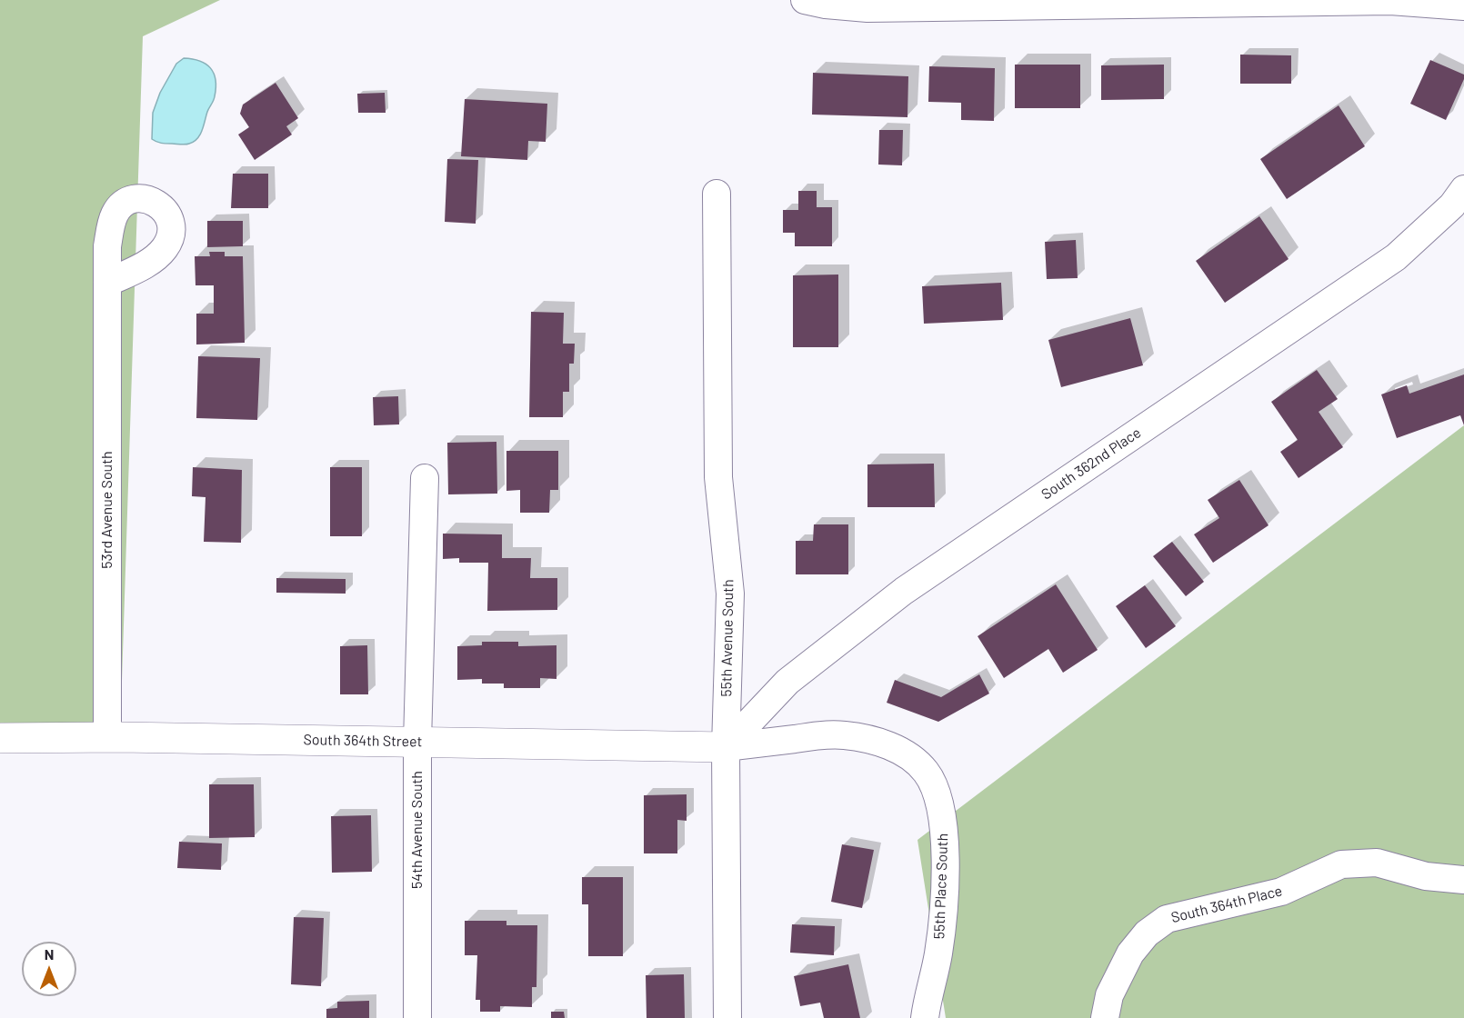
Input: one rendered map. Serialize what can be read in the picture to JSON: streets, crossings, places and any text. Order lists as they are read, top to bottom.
{
  "streets": {
    "street": [
      "South 362nd Place",
      "53rd Avenue South",
      "55th Avenue South",
      "South 364th Street",
      "54th Avenue South",
      "55th Place South",
      "South 364th Place"
    ]
  },
  "crossings": [
    ["South 362nd Place", "55th Avenue South"],
    ["South 362nd Place", "South 364th Street"],
    ["South 362nd Place", "55th Place South"],
    ["53rd Avenue South", "South 364th Street"],
    ["55th Avenue South", "South 364th Street"],
    ["55th Avenue South", "55th Place South"],
    ["South 364th Street", "54th Avenue South"],
    ["South 364th Street", "55th Place South"]
  ],
  "north": "top"
}
